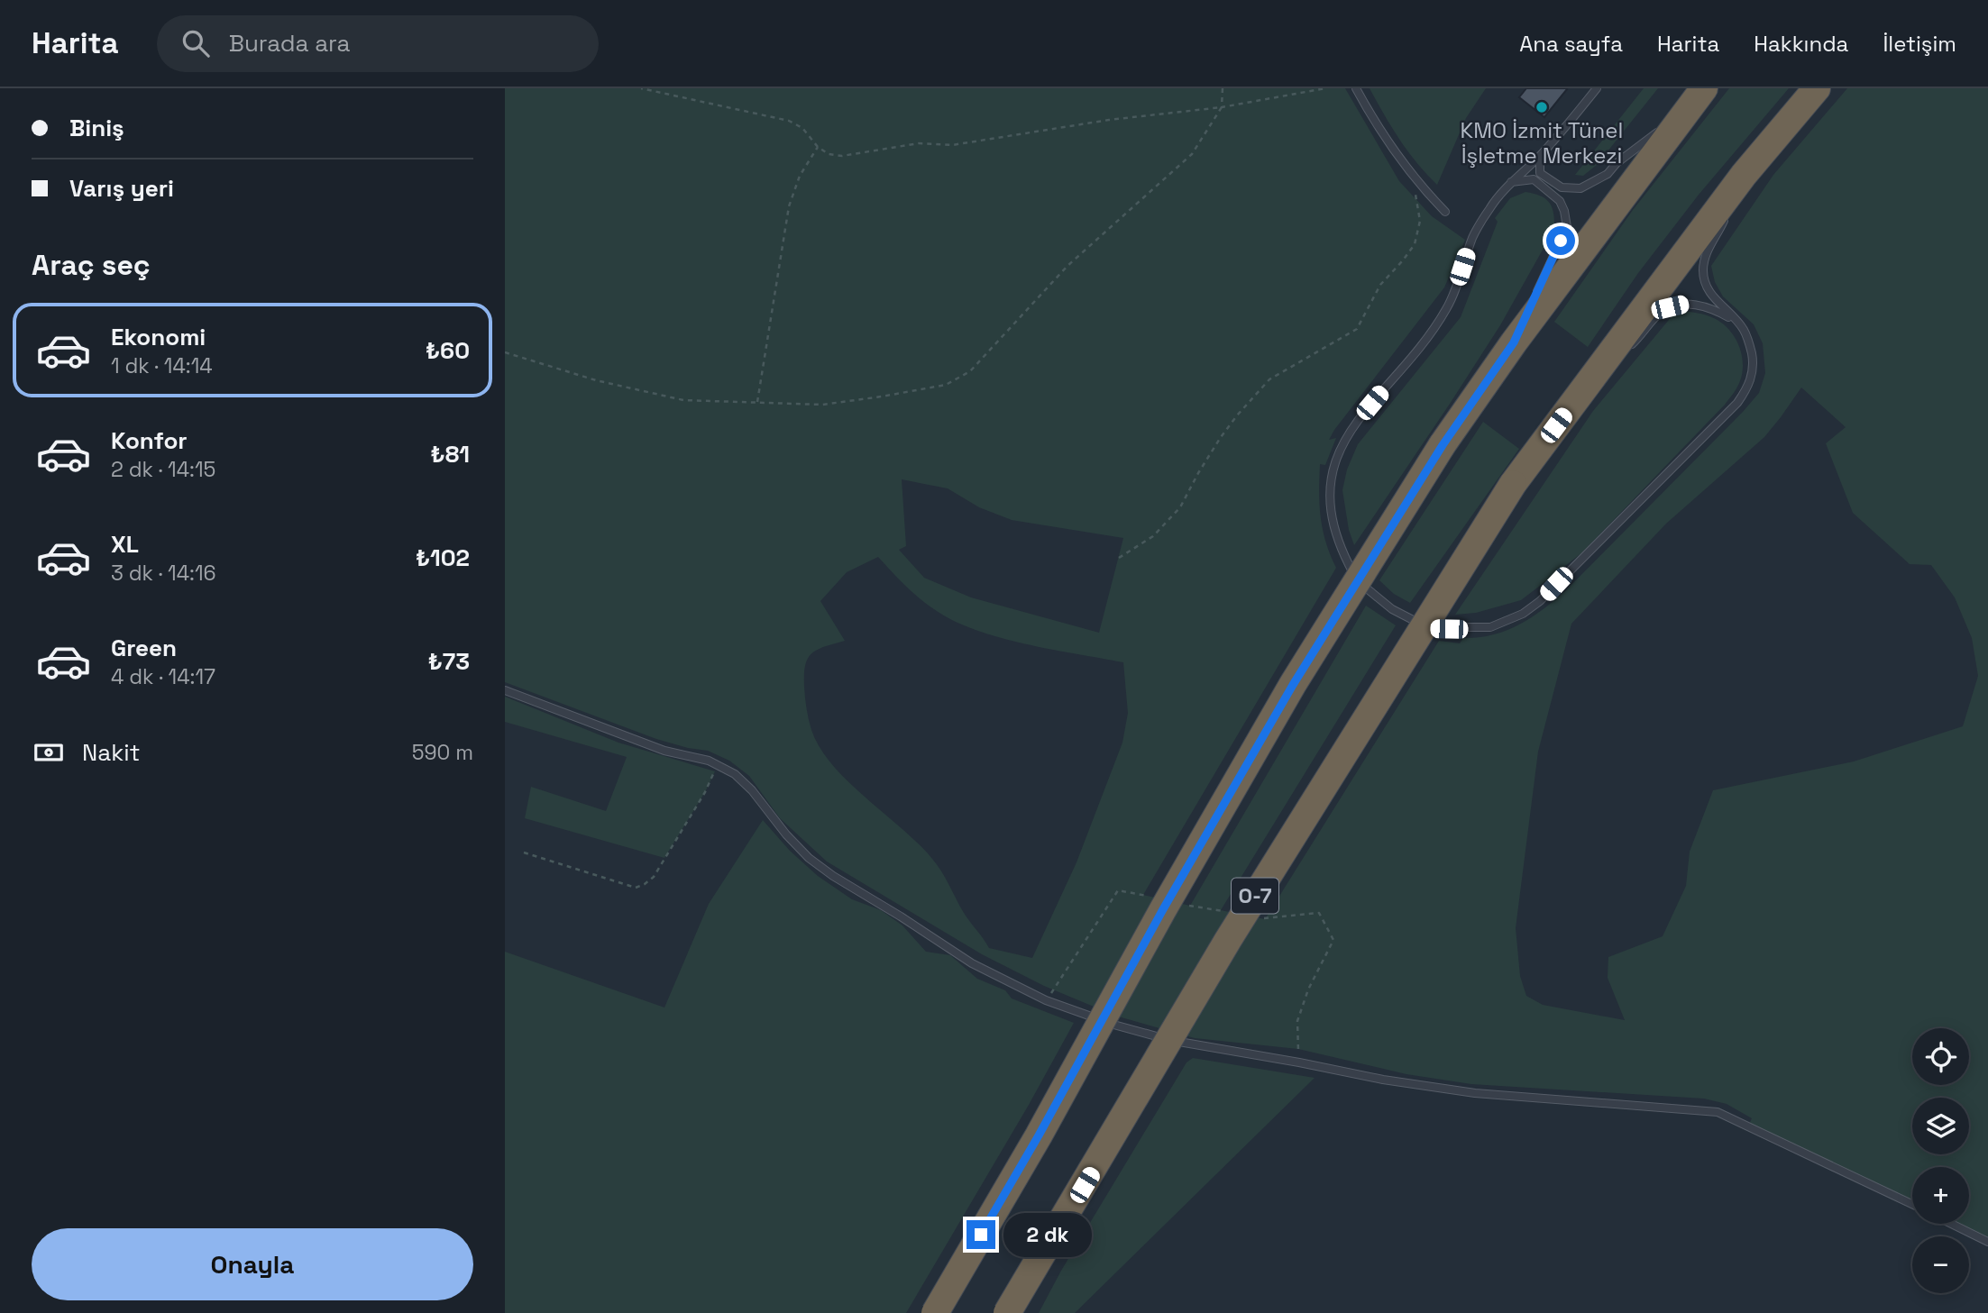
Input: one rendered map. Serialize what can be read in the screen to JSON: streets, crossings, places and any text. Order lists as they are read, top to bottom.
{
  "streets": {
    "highway": ["O-7"]
  },
  "places": ["KMO İzmit Tünel İşletme Merkezi"],
  "page": {
    "header": "Harita",
    "search": "Burada ara",
    "nav": [
      "Ana sayfa",
      "Harita",
      "Hakkında",
      "İletişim"
    ],
    "banner": ["Biniş", "Varış yeri"],
    "heading": "Araç seç",
    "list": [
      {
        "name": "Ekonomi",
        "note": "1 dk · 14:14",
        "value": "₺60"
      },
      {
        "name": "Konfor",
        "note": "2 dk · 14:15",
        "value": "₺81"
      },
      {
        "name": "XL",
        "note": "3 dk · 14:16",
        "value": "₺102"
      },
      {
        "name": "Green",
        "note": "4 dk · 14:17",
        "value": "₺73"
      }
    ],
    "pay": ["Nakit", "590 m"],
    "map_buttons": ["+", "−"],
    "bubble": "2 dk",
    "buttons": "Onayla"
  }
}
